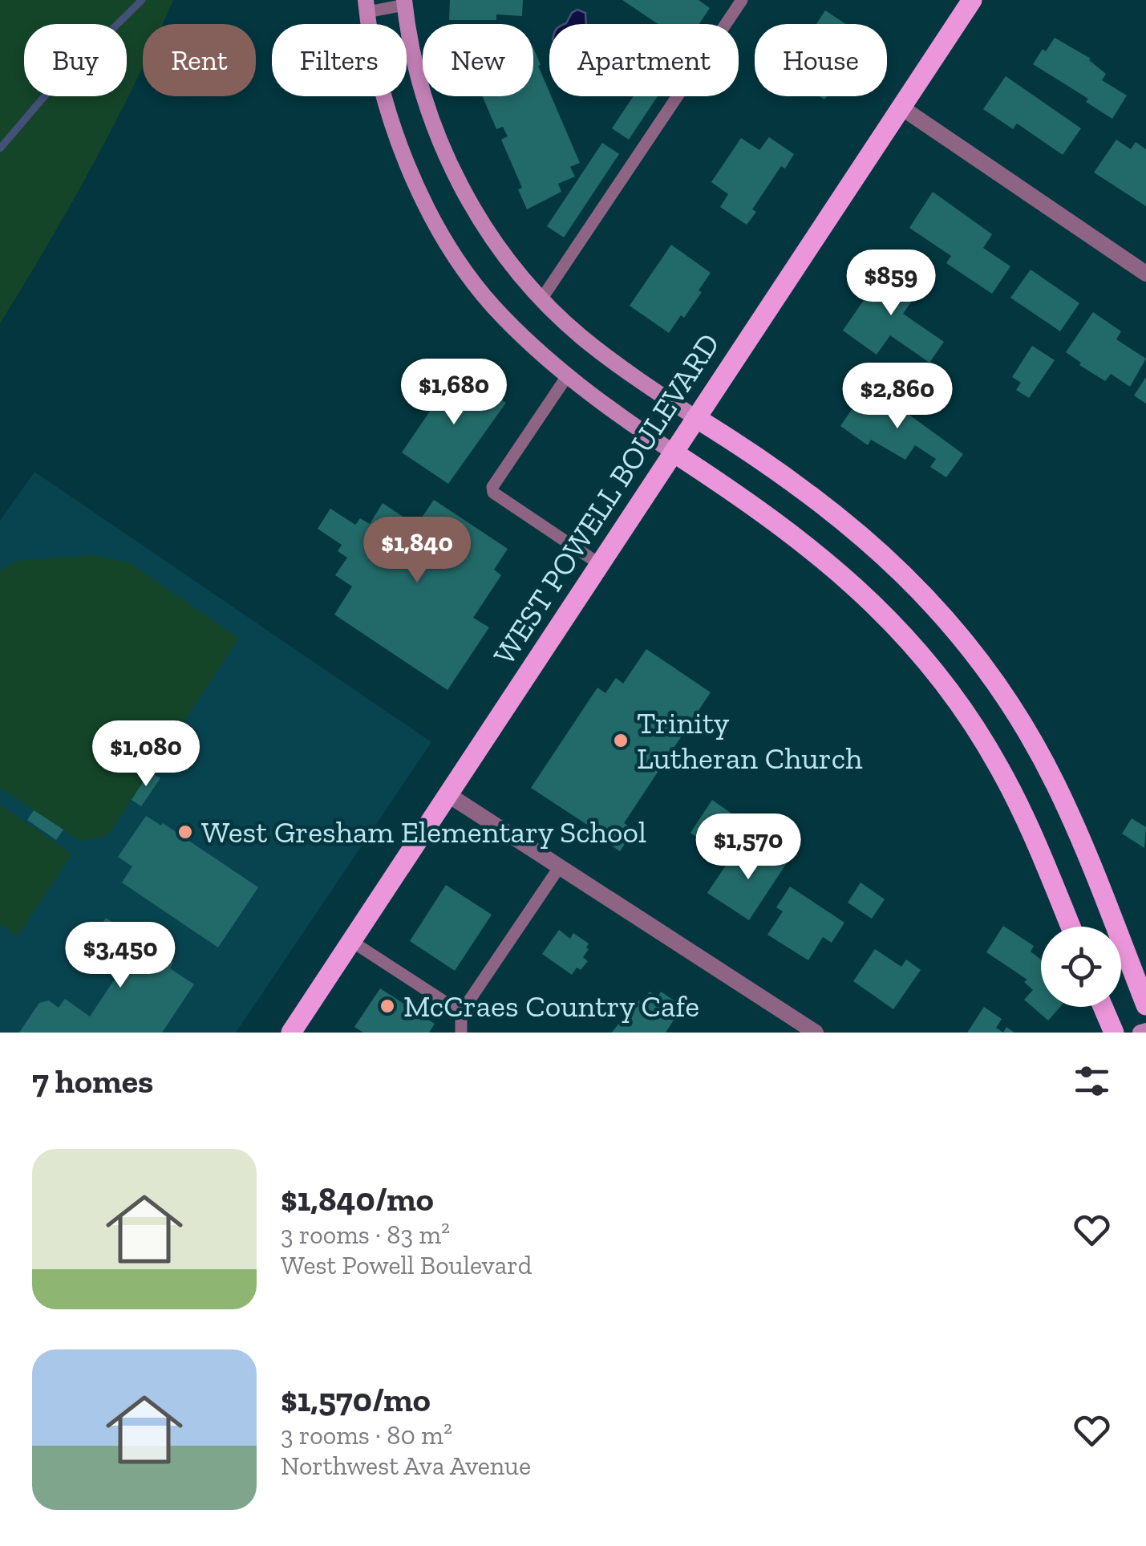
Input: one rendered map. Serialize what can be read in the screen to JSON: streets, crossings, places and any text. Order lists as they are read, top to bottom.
{
  "streets": {
    "main road": ["WEST POWELL BOULEVARD"]
  },
  "places": ["Trinity Lutheran Church", "West Gresham Elementary School", "McCraes Country Cafe"],
  "page": {
    "chip": [
      "Buy",
      "Rent",
      "Filters",
      "New",
      "Apartment",
      "House"
    ],
    "price": [
      "$859",
      "$1,680",
      "$2,860",
      "$1,840",
      "$1,080",
      "$1,570",
      "$3,450"
    ],
    "heading": "7 homes",
    "list": [
      {
        "name": "$1,840/mo",
        "note": "3 rooms · 83 m² · West Powell Boulevard"
      },
      {
        "name": "$1,570/mo",
        "note": "3 rooms · 80 m² · Northwest Ava Avenue"
      }
    ]
  }
}
